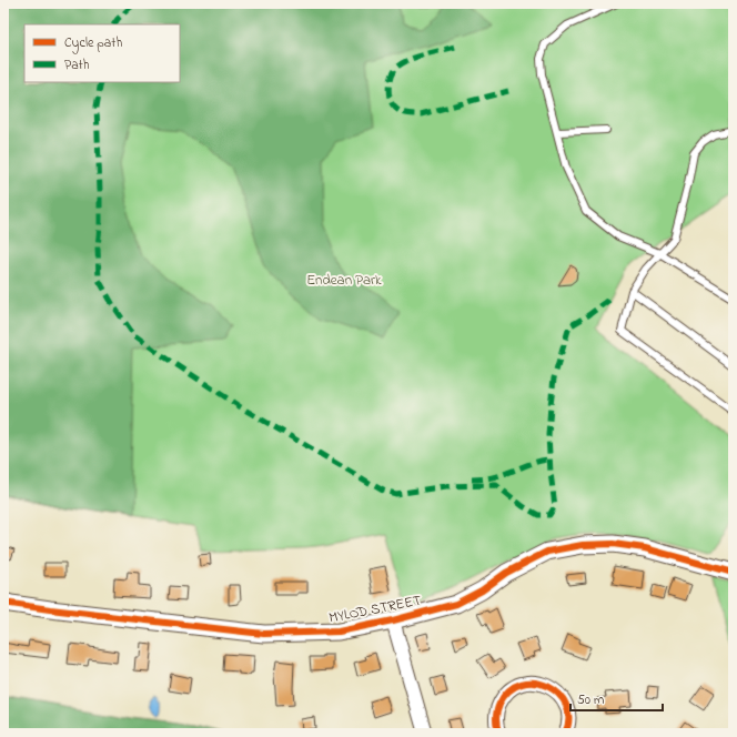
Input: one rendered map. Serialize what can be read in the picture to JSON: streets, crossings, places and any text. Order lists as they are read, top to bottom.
{
  "streets": {
    "street": ["MYLOD STREET"]
  },
  "parks": ["Endean Park"],
  "legend": ["Cycle path", "Path"],
  "scale_bar": "50 m"
}
